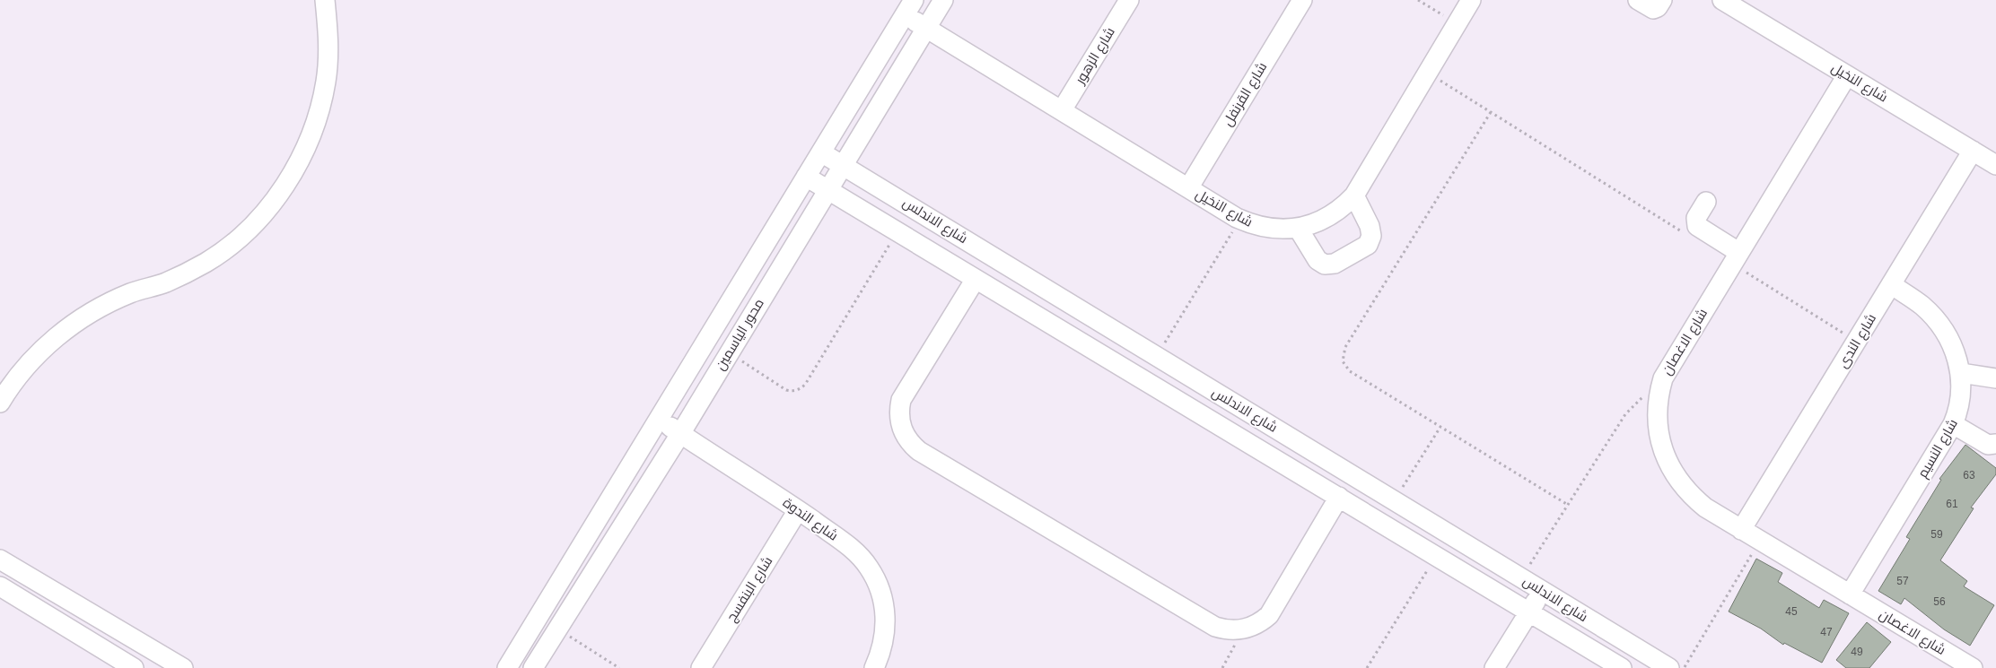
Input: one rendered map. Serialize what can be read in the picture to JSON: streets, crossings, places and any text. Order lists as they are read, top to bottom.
{
  "streets": {
    "street": [
      "شارع الزهور",
      "شارع النخيل",
      "شارع القرنفل",
      "شارع الاندلس",
      "محور الياسمين",
      "شارع الندى",
      "شارع الاغصان",
      "شارع النسيم",
      "شارع الندوة",
      "شارع البنفسج"
    ]
  },
  "crossings": [
    ["شارع الزهور", "شارع النخيل"],
    ["شارع النخيل", "شارع القرنفل"],
    ["شارع النخيل", "محور الياسمين"],
    ["شارع النخيل", "شارع الندى"],
    ["شارع النخيل", "شارع الاغصان"],
    ["شارع الاندلس", "محور الياسمين"],
    ["محور الياسمين", "شارع الندوة"],
    ["شارع الندى", "شارع الاغصان"],
    ["شارع الندى", "شارع النسيم"],
    ["شارع الاغصان", "شارع النسيم"],
    ["شارع الندوة", "شارع البنفسج"]
  ],
  "house_numbers": [
    "63",
    "61",
    "59",
    "57",
    "56",
    "45",
    "47",
    "49"
  ]
}
